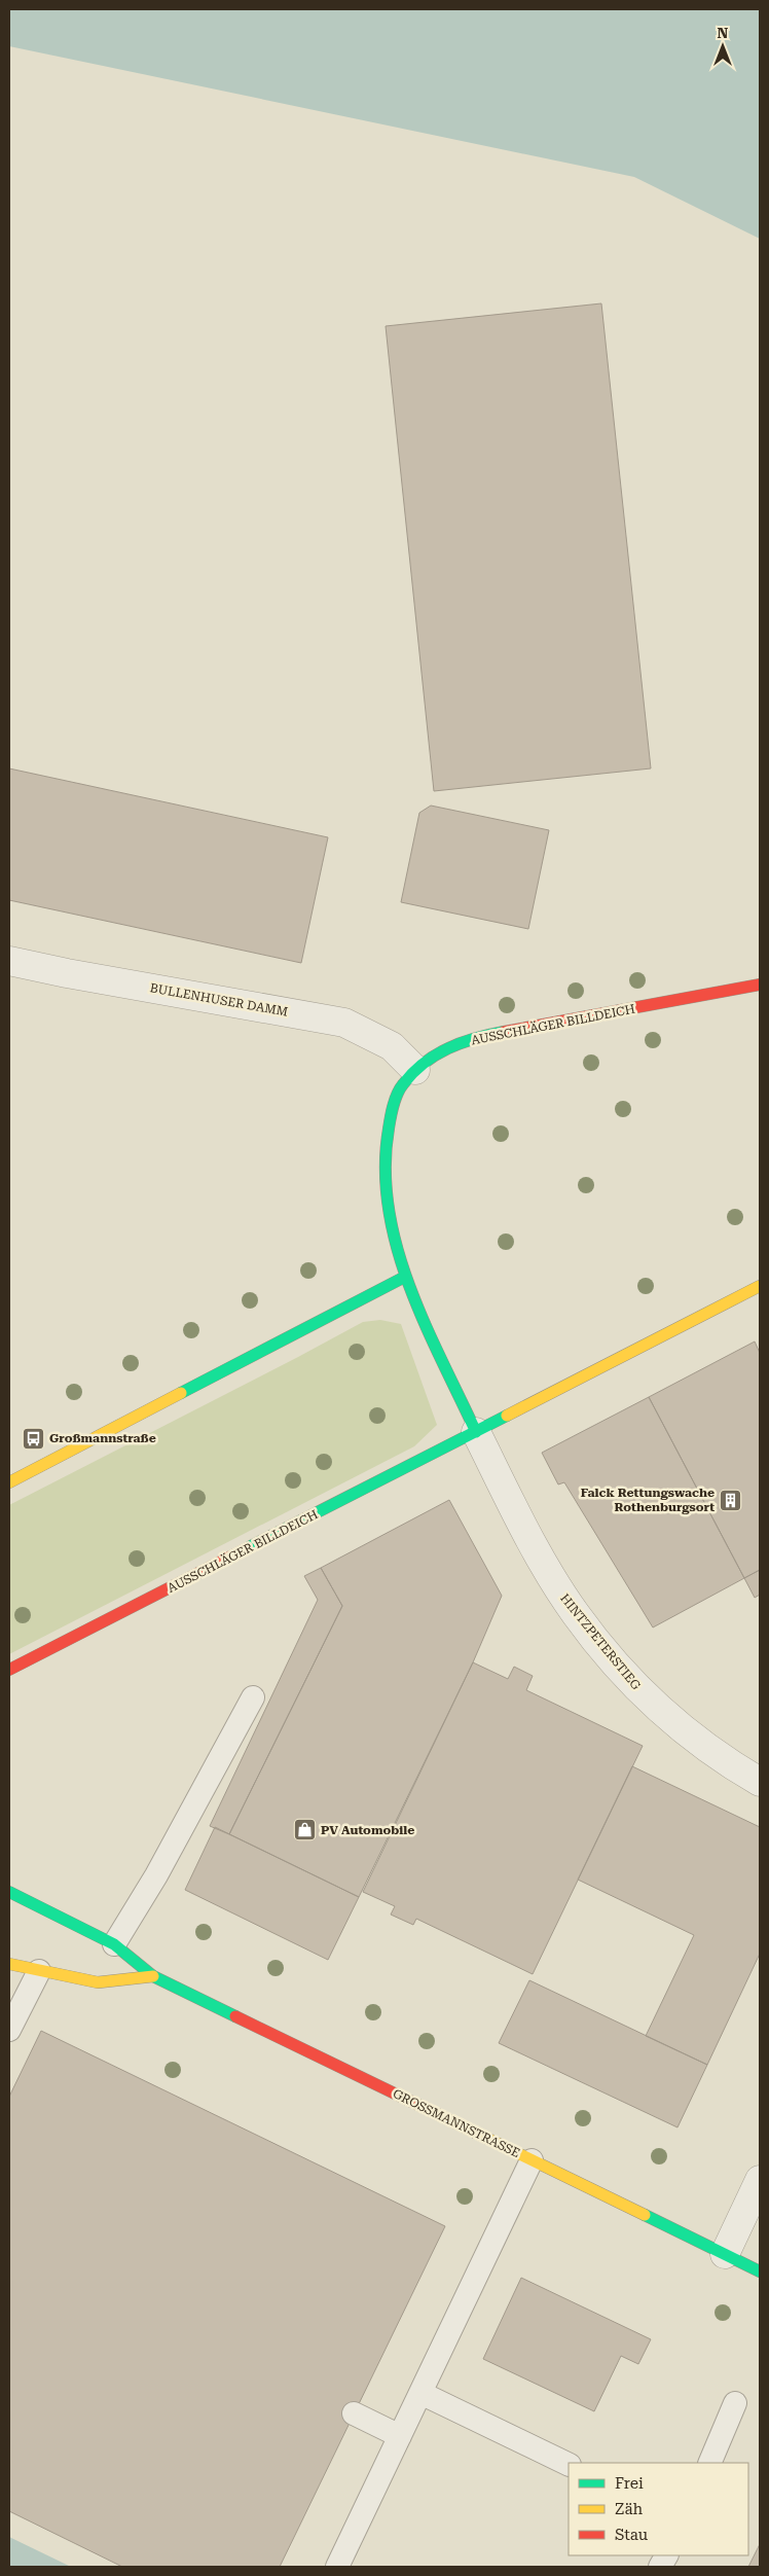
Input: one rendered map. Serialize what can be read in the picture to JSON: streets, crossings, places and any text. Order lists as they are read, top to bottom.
{
  "streets": {
    "street": [
      "BULLENHUSER DAMM",
      "AUSSCHLÄGER BILLDEICH",
      "HINTZPETERSTIEG",
      "GROSSMANNSTRASSE"
    ]
  },
  "crossings": [
    ["BULLENHUSER DAMM", "AUSSCHLÄGER BILLDEICH"],
    ["AUSSCHLÄGER BILLDEICH", "HINTZPETERSTIEG"]
  ],
  "places": {
    "bus stop": ["Großmannstraße"],
    "building": ["Falck Rettungswache Rothenburgsort"],
    "shop": ["PV Automobile"]
  },
  "legend": ["Frei", "Zäh", "Stau"],
  "north": "top"
}
